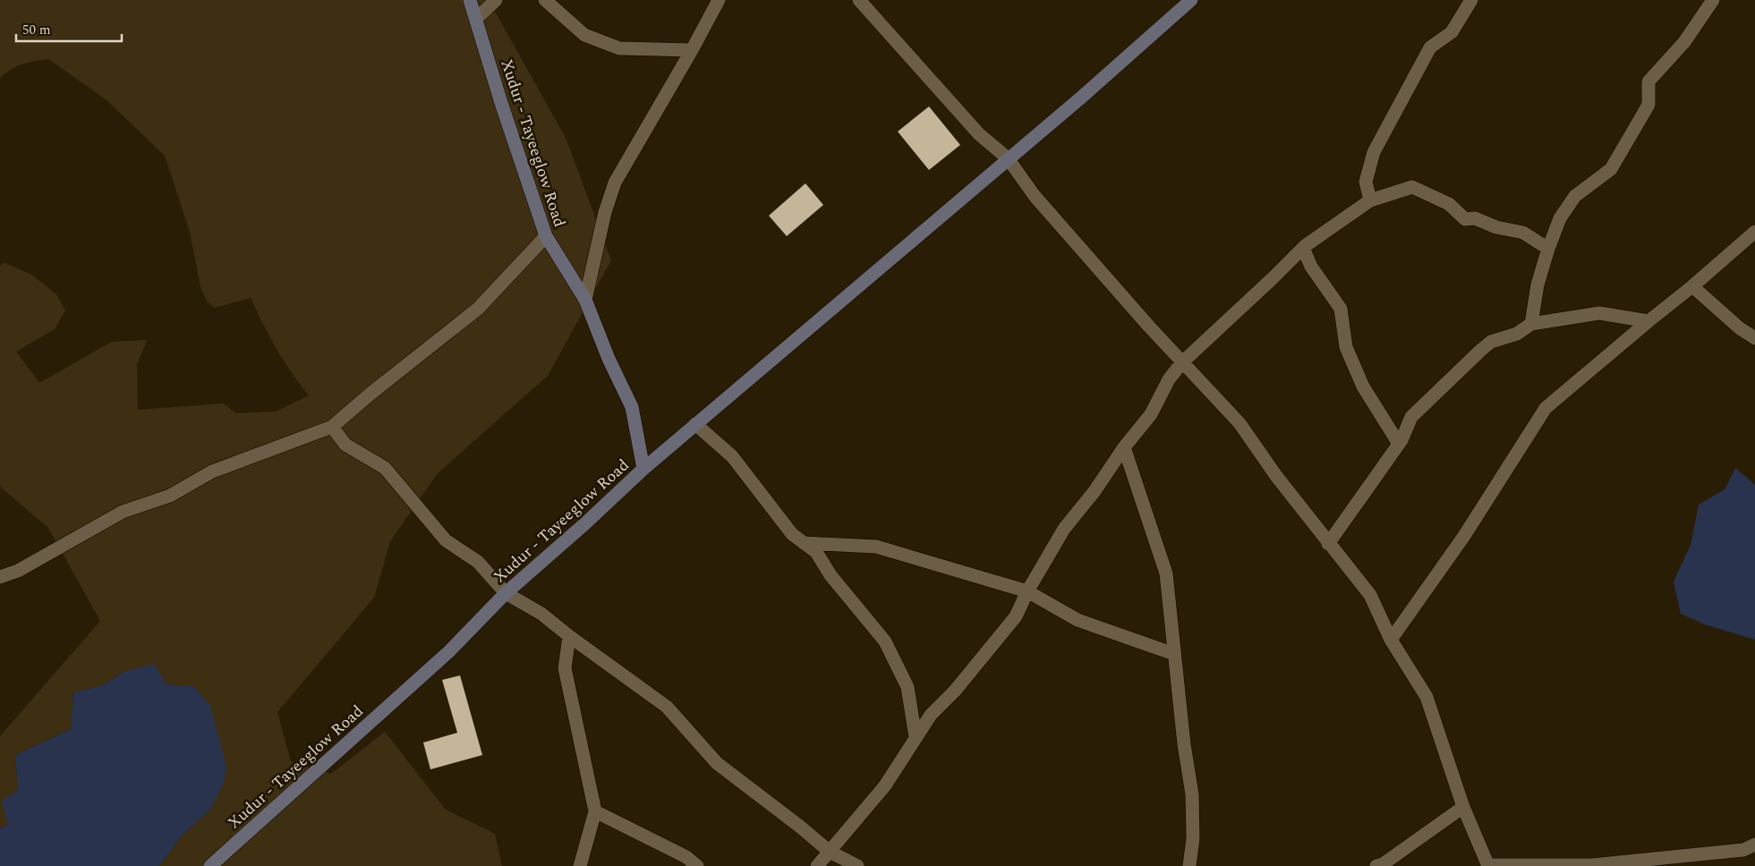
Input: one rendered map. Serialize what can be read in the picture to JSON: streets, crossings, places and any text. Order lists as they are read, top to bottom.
{
  "streets": {
    "main road": ["Xudur - Tayeeglow Road"]
  },
  "scale_bar": "50 m"
}
